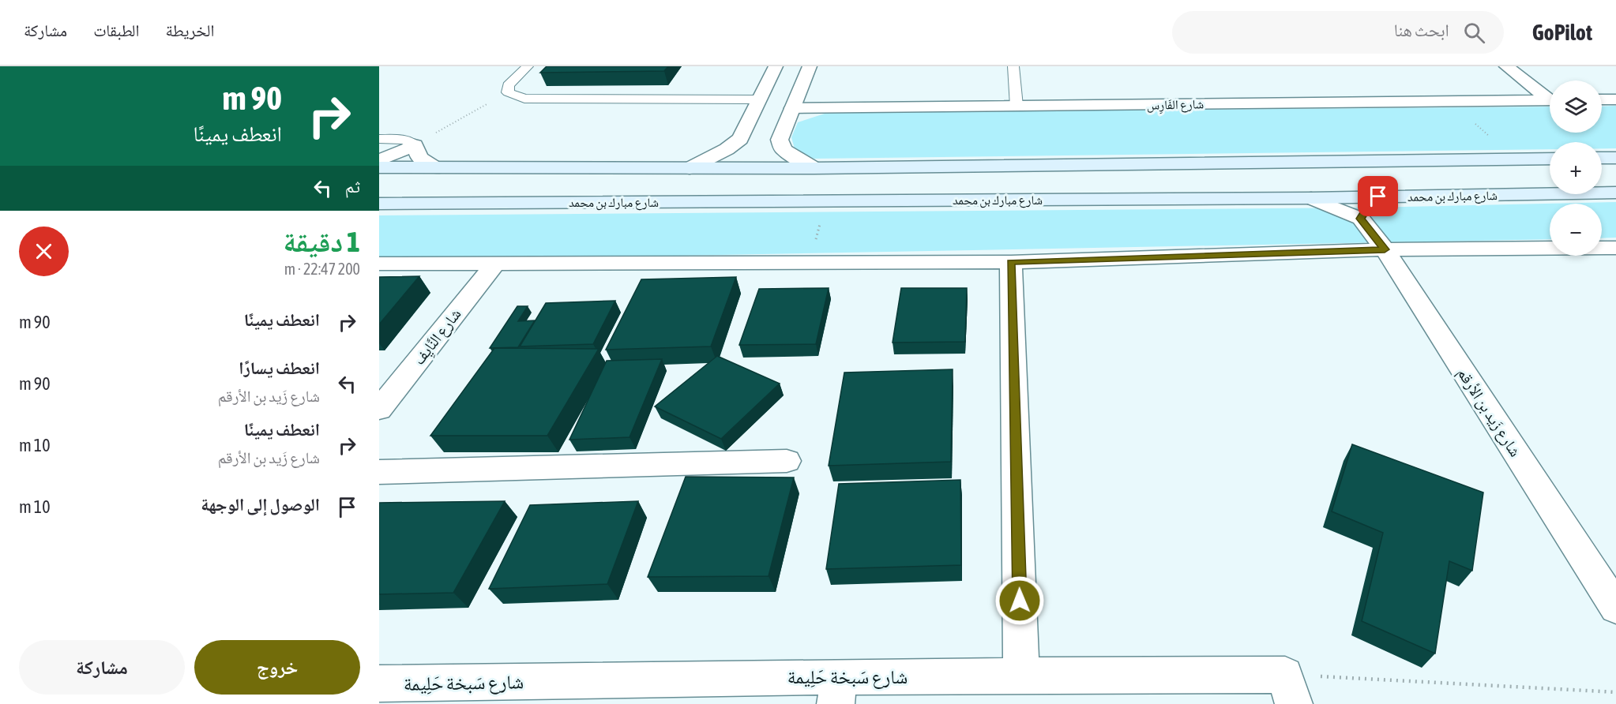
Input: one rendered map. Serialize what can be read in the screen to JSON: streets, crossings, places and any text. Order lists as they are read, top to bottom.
{
  "streets": {
    "main road": ["شارع مبارك بن محمد"],
    "street": [
      "شارع الفَارِس",
      "شارع النَّايِف",
      "شارع زَيد بن الأرقم",
      "شارع سَبخة حَلِيمة"
    ]
  },
  "page": {
    "header": "GoPilot",
    "search": "ابحث هنا",
    "nav": ["الخريطة", "الطبقات", "مشاركة"],
    "turn": ["90 m", "انعطف يمينًا"],
    "map_buttons": ["+", "−"],
    "then": "ثم",
    "heading": ["1 دقيقة", "200 m · 22:47"],
    "list": [
      {
        "name": "انعطف يمينًا",
        "value": "90 m"
      },
      {
        "name": "انعطف يسارًا",
        "note": "شارع زَيد بن الأرقم",
        "value": "90 m"
      },
      {
        "name": "انعطف يمينًا",
        "note": "شارع زَيد بن الأرقم",
        "value": "10 m"
      },
      {
        "name": "الوصول إلى الوجهة",
        "value": "10 m"
      }
    ],
    "buttons": ["خروج", "مشاركة"]
  }
}
